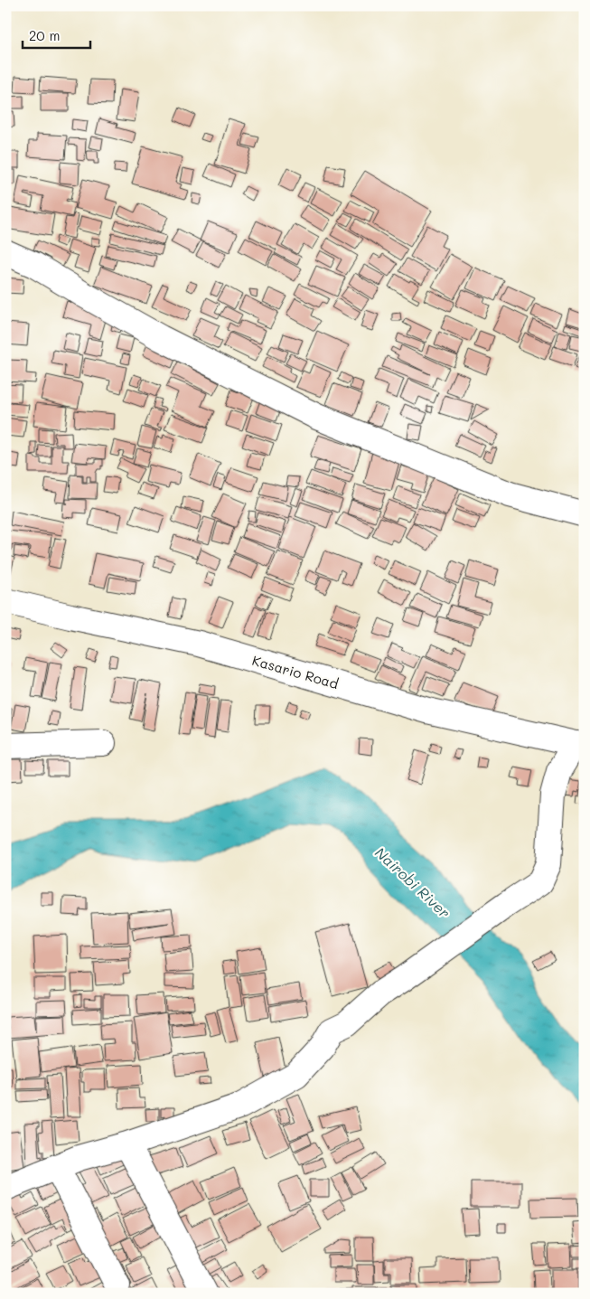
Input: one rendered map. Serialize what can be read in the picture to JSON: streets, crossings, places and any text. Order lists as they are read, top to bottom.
{
  "streets": {
    "street": ["Kasario Road"]
  },
  "water": ["Nairobi River"],
  "scale_bar": "20 m"
}
